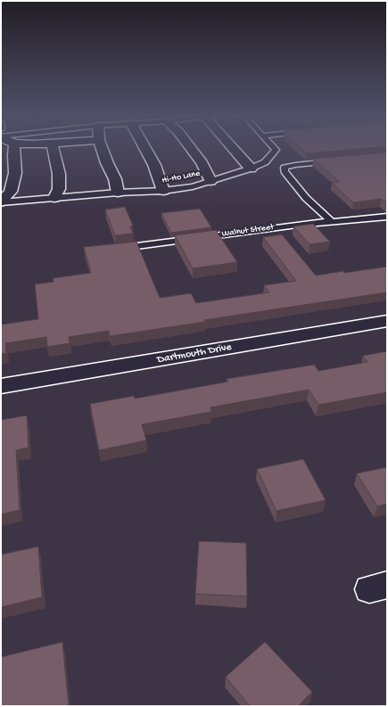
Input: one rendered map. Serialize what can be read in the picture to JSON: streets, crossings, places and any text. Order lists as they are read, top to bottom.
{
  "streets": {
    "street": ["Dartmouth Drive"],
    "lane": ["Hi-Ho Lane", "Walnut Street"]
  }
}
